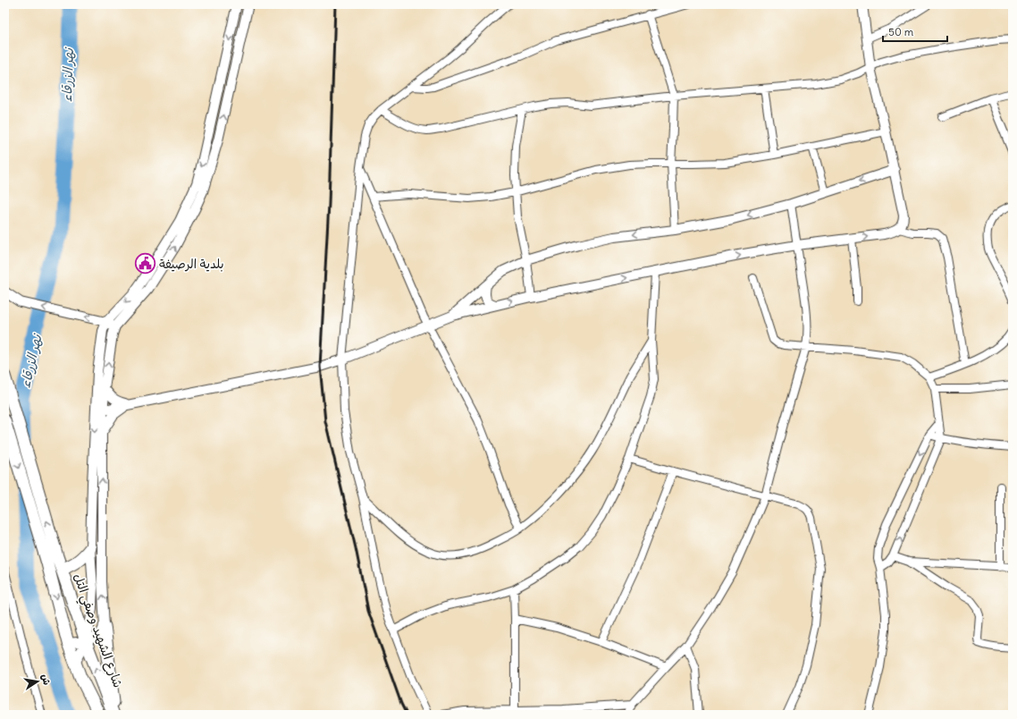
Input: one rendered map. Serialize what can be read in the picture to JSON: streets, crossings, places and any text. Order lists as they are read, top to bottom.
{
  "streets": {
    "main road": ["شارع الشهيد وصفي التل"]
  },
  "water": ["نهر الزرقاء"],
  "places": {
    "public building": ["بلدية الرصيفة"]
  },
  "scale_bar": "50 m",
  "north": "right"
}
